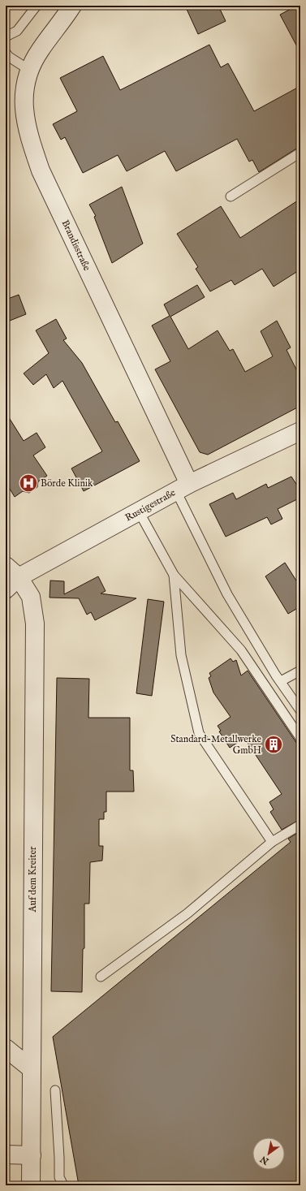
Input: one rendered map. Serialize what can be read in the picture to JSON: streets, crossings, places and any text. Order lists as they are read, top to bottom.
{
  "streets": {
    "street": ["Brandisstraße", "Rustigestraße", "Auf dem Kreiter"]
  },
  "crossings": [
    ["Brandisstraße", "Rustigestraße"],
    ["Rustigestraße", "Auf dem Kreiter"]
  ],
  "places": {
    "hospital": ["Börde Klinik"],
    "building": ["Standard-Metallwerke GmbH"]
  },
  "north": "bottom left"
}
